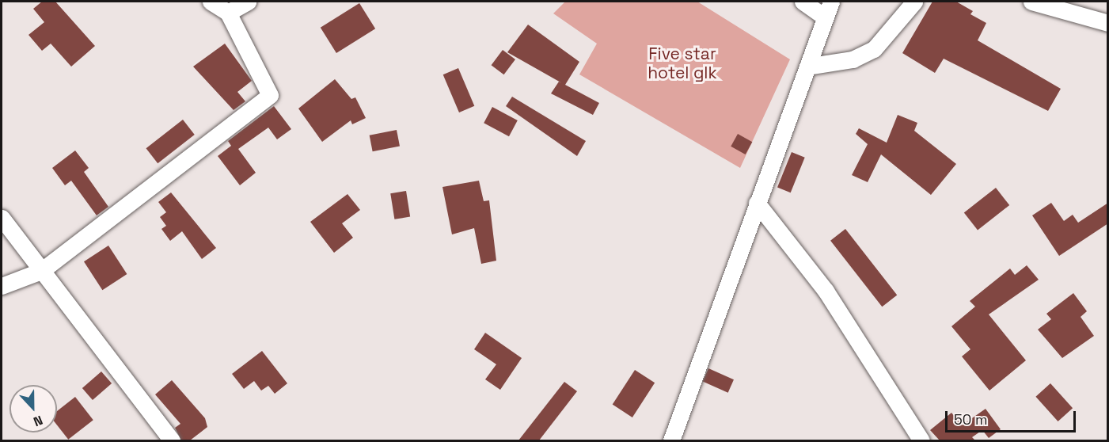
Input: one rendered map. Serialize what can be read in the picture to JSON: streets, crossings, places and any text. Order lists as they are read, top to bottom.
{
  "parks": ["Five star hotel glk"],
  "scale_bar": "50 m",
  "north": "bottom"
}
